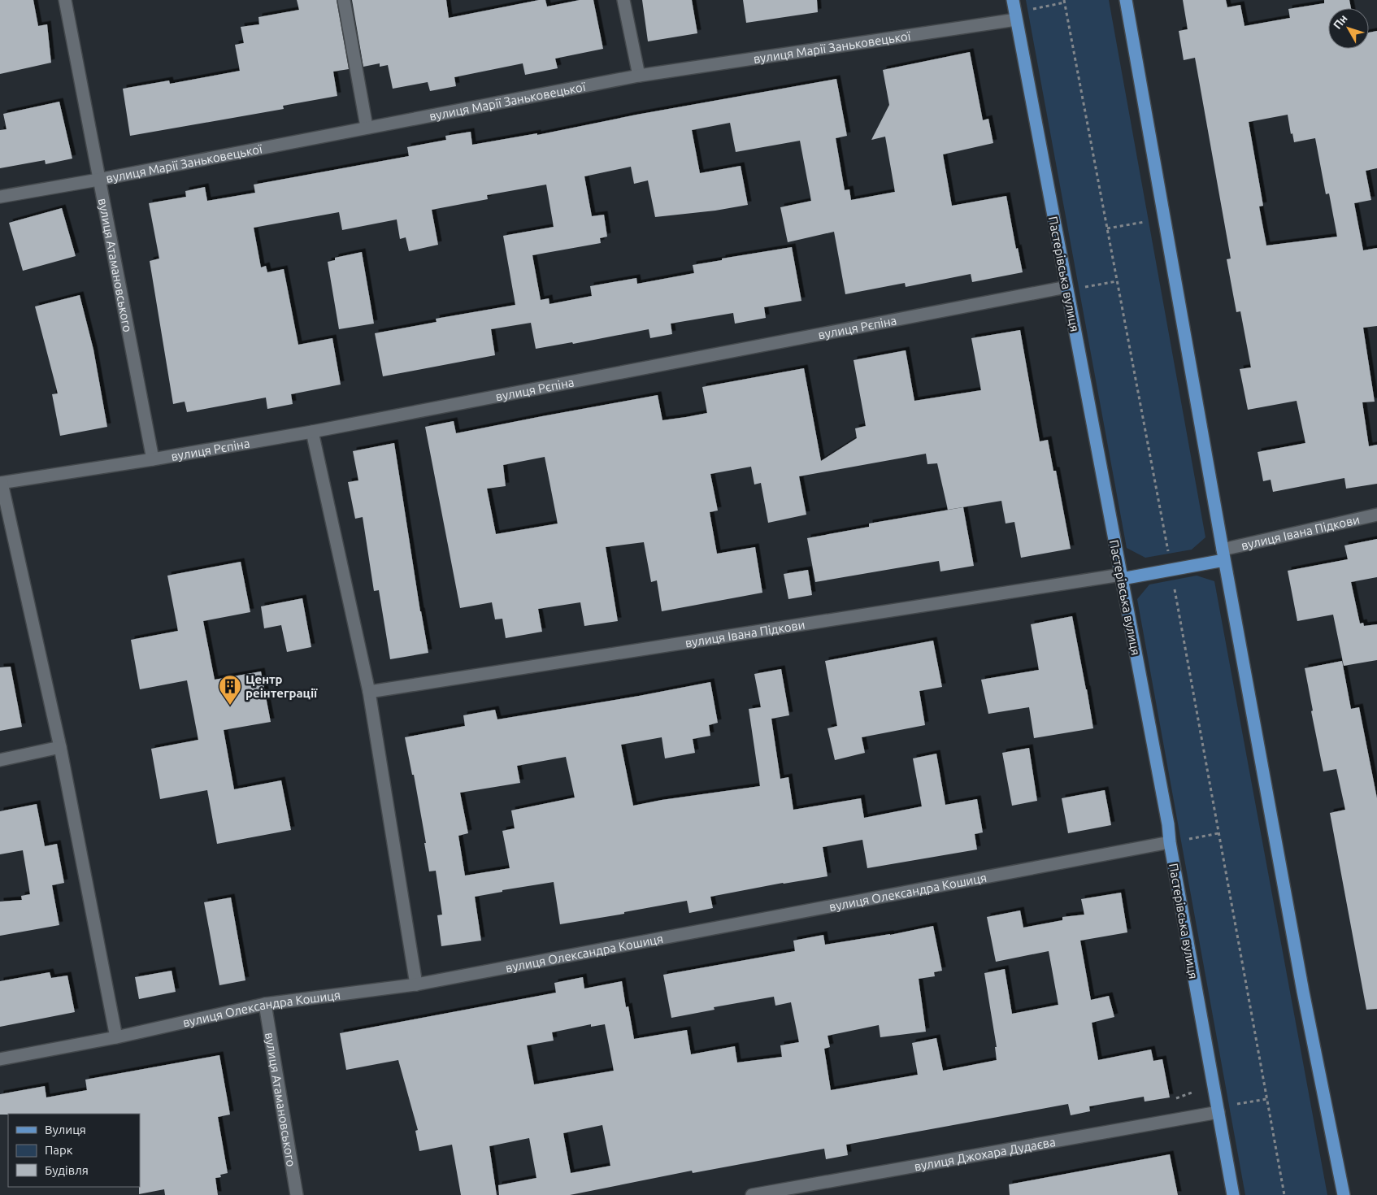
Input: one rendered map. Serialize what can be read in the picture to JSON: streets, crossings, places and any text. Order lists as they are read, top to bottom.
{
  "streets": {
    "main road": ["Пастерівська вулиця"],
    "street": [
      "вулиця Марії Заньковецької",
      "вулиця Атамановського",
      "вулиця Рєпіна",
      "вулиця Івана Підкови",
      "вулиця Олександра Кошиця",
      "вулиця Джохара Дудаєва"
    ]
  },
  "crossings": [
    ["вулиця Марії Заньковецької", "вулиця Атамановського"],
    ["вулиця Марії Заньковецької", "Пастерівська вулиця"],
    ["вулиця Атамановського", "вулиця Рєпіна"],
    ["вулиця Атамановського", "вулиця Олександра Кошиця"],
    ["Пастерівська вулиця", "вулиця Рєпіна"],
    ["Пастерівська вулиця", "вулиця Івана Підкови"],
    ["Пастерівська вулиця", "вулиця Олександра Кошиця"],
    ["Пастерівська вулиця", "вулиця Джохара Дудаєва"]
  ],
  "places": {
    "building": ["Центр реінтеграції"]
  },
  "legend": ["Вулиця", "Парк", "Будівля"],
  "north": "top left"
}
